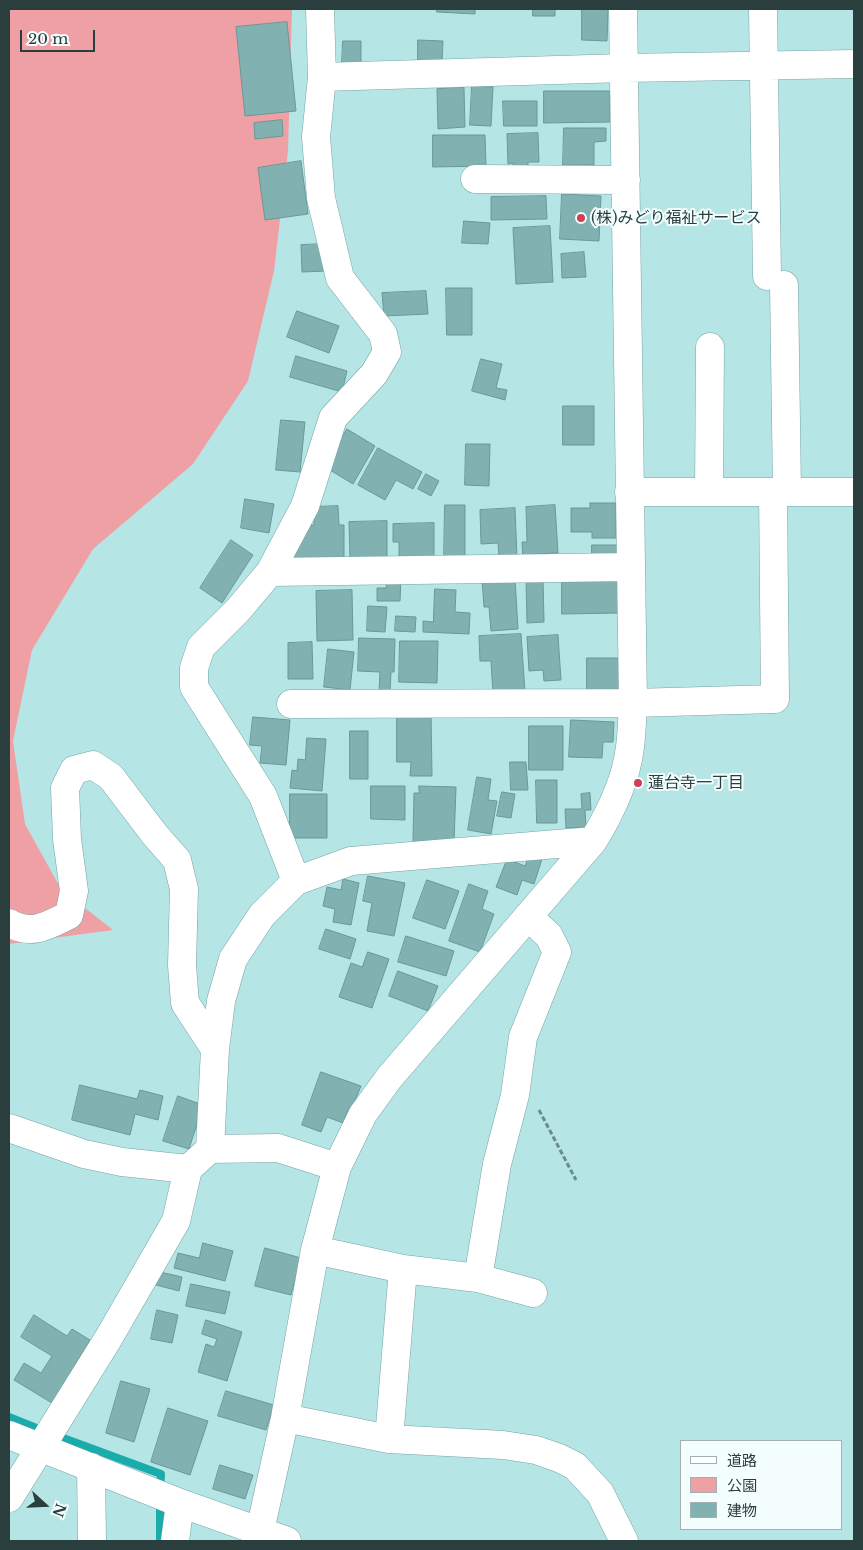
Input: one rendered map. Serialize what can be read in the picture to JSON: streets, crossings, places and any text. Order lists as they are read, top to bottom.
{
  "places": ["(株)みどり福祉サービス", "蓮台寺一丁目"],
  "legend": ["道路", "公園", "建物"],
  "scale_bar": "20 m",
  "north": "right"
}
